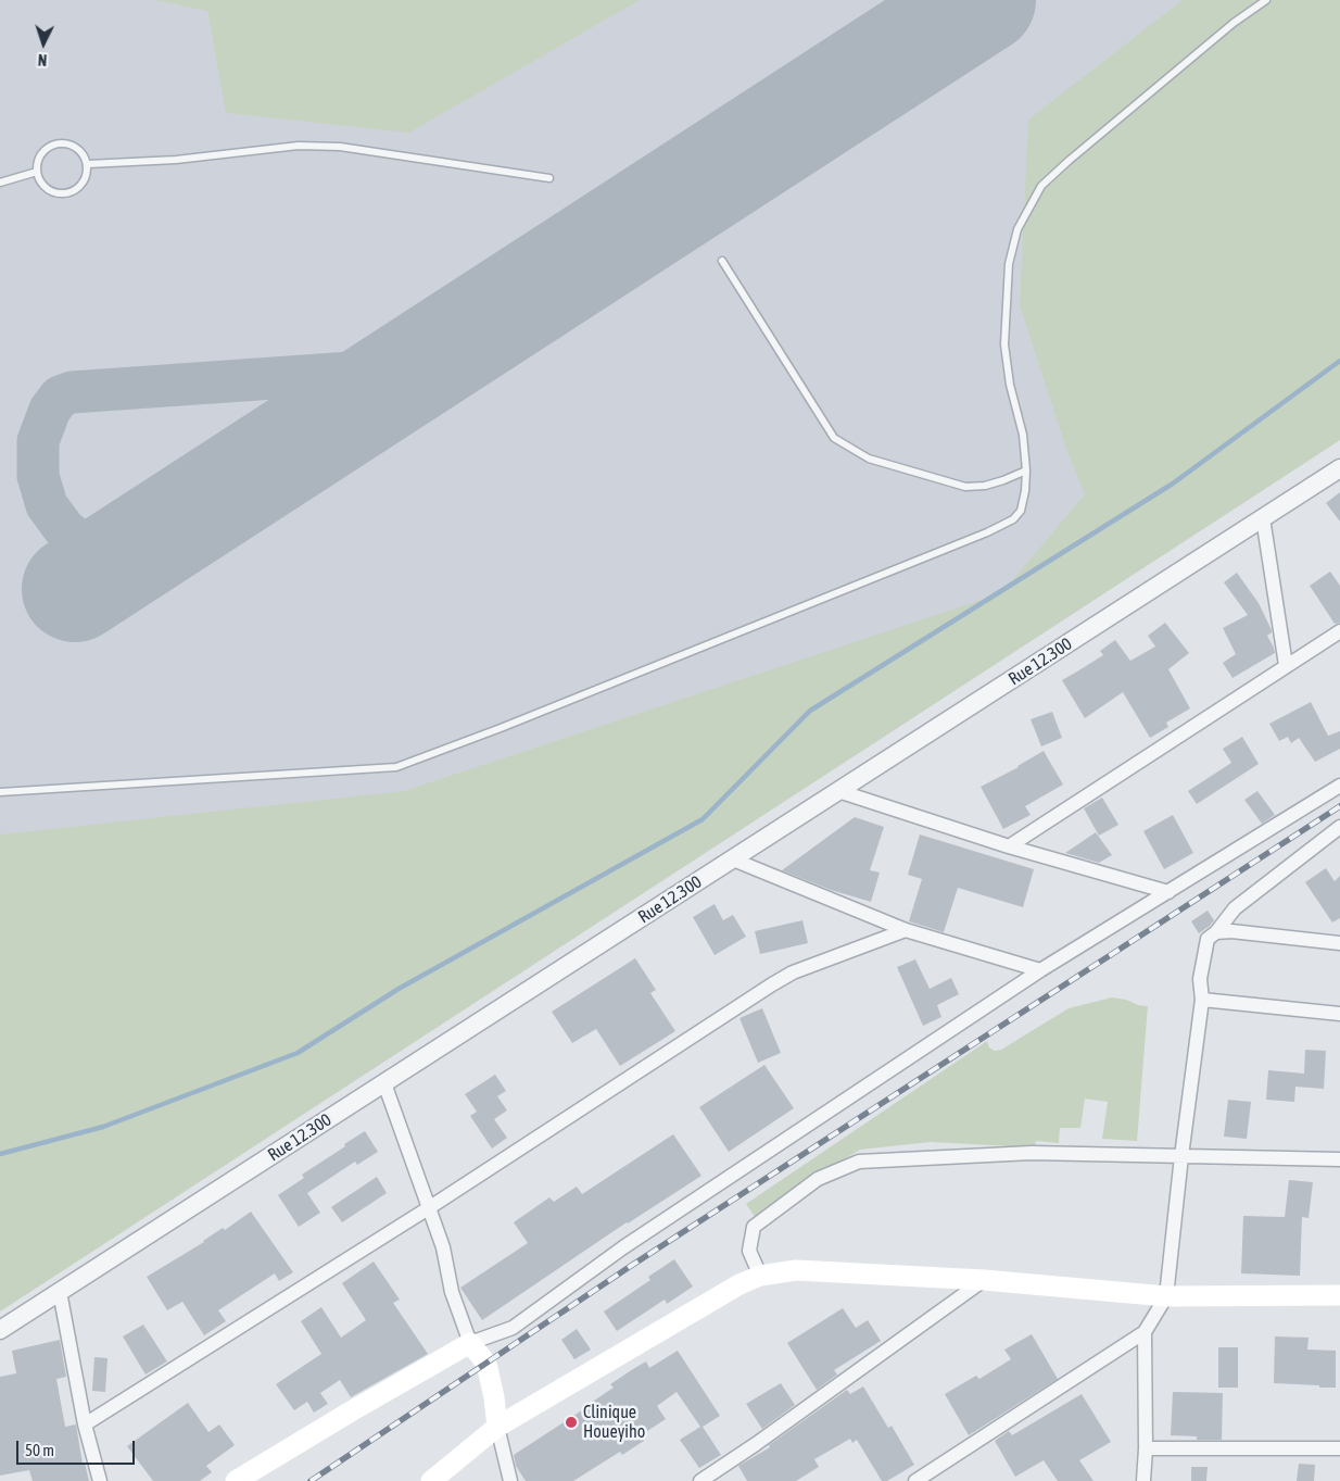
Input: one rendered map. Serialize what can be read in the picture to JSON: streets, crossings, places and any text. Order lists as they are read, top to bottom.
{
  "streets": {
    "street": ["Rue 12.300"]
  },
  "places": ["Clinique Houeyiho"],
  "scale_bar": "50 m",
  "north": "bottom"
}
